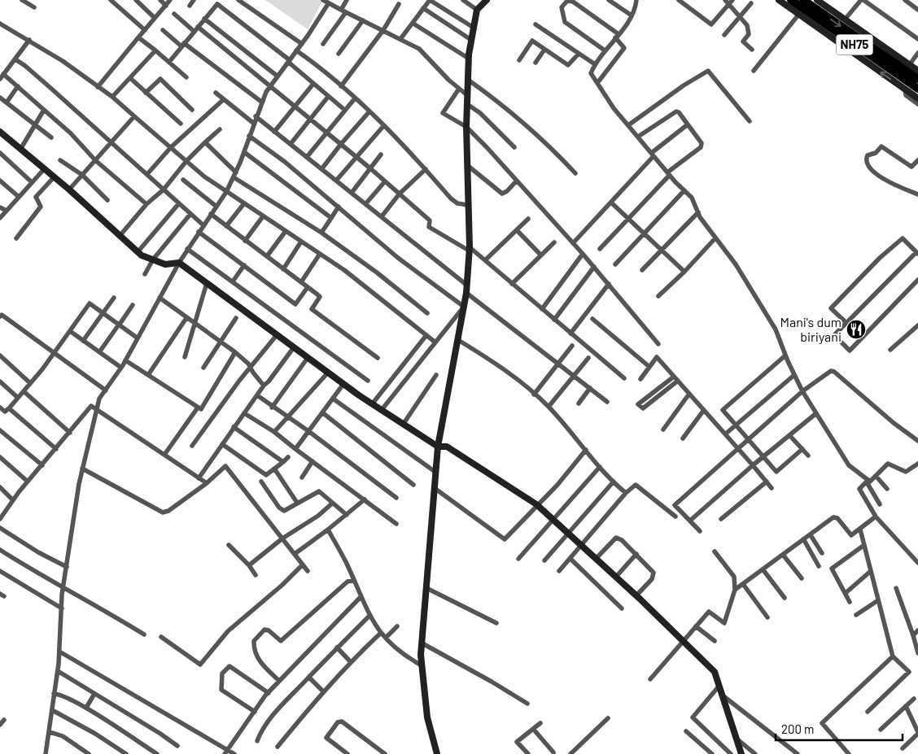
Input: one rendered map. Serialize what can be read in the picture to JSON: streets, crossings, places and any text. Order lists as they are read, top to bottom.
{
  "streets": {
    "highway": ["NH75"]
  },
  "places": {
    "restaurant": ["Mani's dum biriyani"]
  },
  "scale_bar": "200 m"
}
